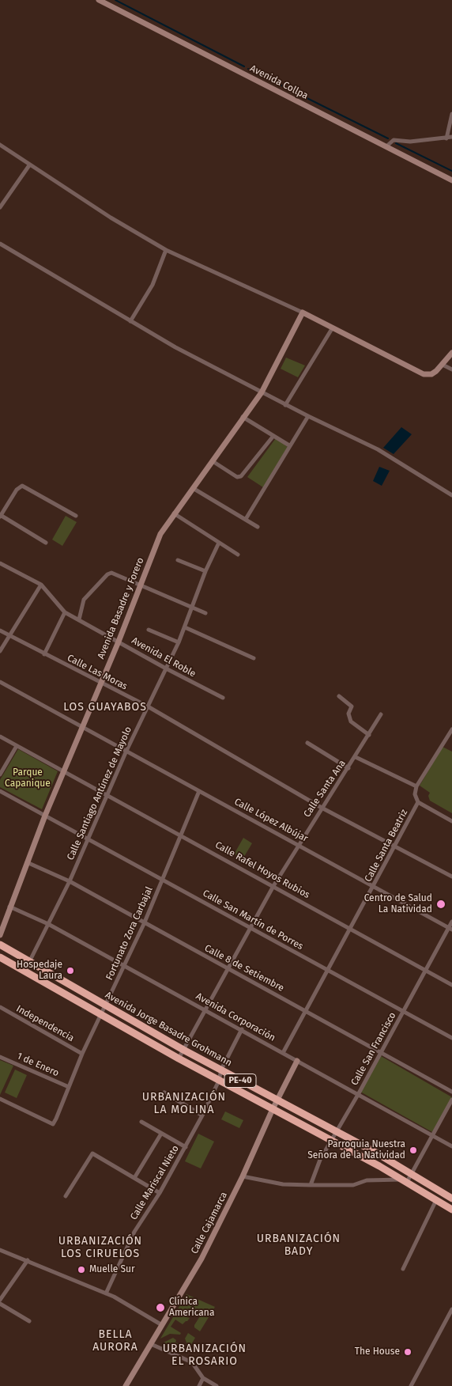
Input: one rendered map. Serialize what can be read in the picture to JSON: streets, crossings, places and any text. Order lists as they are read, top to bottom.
{
  "streets": {
    "highway": ["Avenida Jorge Basadre Grohmann", "PE-40"],
    "street": [
      "Avenida Collpa",
      "Avenida Basadre y Forero",
      "Avenida El Roble",
      "Calle Las Moras",
      "Calle Santa Ana",
      "Calle Santiago Antúnez de Mayolo",
      "Calle López Albújar",
      "Calle Santa Beatriz",
      "Calle Rafel Hoyos Rubios",
      "Calle San Martín de Porres",
      "Fortunato Zora Carbajal",
      "Calle 8 de Setiembre",
      "Avenida Corporación",
      "Independencia",
      "Calle San Francisco",
      "1 de Enero",
      "Calle Mariscal Nieto",
      "Calle Cajamarca"
    ]
  },
  "crossings": [
    ["Avenida Basadre y Forero", "Avenida El Roble"],
    ["Avenida Basadre y Forero", "Calle Las Moras"],
    ["Avenida Basadre y Forero", "Calle López Albújar"],
    ["Avenida Basadre y Forero", "Calle Rafel Hoyos Rubios"],
    ["Avenida Basadre y Forero", "Calle San Martín de Porres"],
    ["Avenida Basadre y Forero", "Calle 8 de Setiembre"],
    ["Avenida Basadre y Forero", "Avenida Corporación"],
    ["Avenida El Roble", "Calle Santiago Antúnez de Mayolo"],
    ["Calle Las Moras", "Calle Santa Ana"],
    ["Calle Las Moras", "Calle Santiago Antúnez de Mayolo"],
    ["Calle Las Moras", "Calle Santa Beatriz"],
    ["Calle Santa Ana", "Calle López Albújar"],
    ["Calle Santa Ana", "Calle Rafel Hoyos Rubios"],
    ["Calle Santa Ana", "Calle San Martín de Porres"],
    ["Calle Santa Ana", "Calle 8 de Setiembre"],
    ["Calle Santa Ana", "Avenida Corporación"],
    ["Calle Santa Ana", "Avenida Jorge Basadre Grohmann"],
    ["Calle Santiago Antúnez de Mayolo", "Calle López Albújar"],
    ["Calle Santiago Antúnez de Mayolo", "Calle Rafel Hoyos Rubios"],
    ["Calle Santiago Antúnez de Mayolo", "Calle San Martín de Porres"],
    ["Calle Santiago Antúnez de Mayolo", "Calle 8 de Setiembre"],
    ["Calle Santiago Antúnez de Mayolo", "Avenida Corporación"],
    ["Calle Santiago Antúnez de Mayolo", "Avenida Jorge Basadre Grohmann"],
    ["Calle López Albújar", "Calle Santa Beatriz"],
    ["Calle López Albújar", "Fortunato Zora Carbajal"],
    ["Calle López Albújar", "Calle San Francisco"],
    ["Calle Santa Beatriz", "Calle Rafel Hoyos Rubios"],
    ["Calle Santa Beatriz", "Calle San Martín de Porres"],
    ["Calle Santa Beatriz", "Calle 8 de Setiembre"],
    ["Calle Santa Beatriz", "Avenida Corporación"],
    ["Calle Rafel Hoyos Rubios", "Fortunato Zora Carbajal"],
    ["Calle Rafel Hoyos Rubios", "Calle San Francisco"],
    ["Calle San Martín de Porres", "Fortunato Zora Carbajal"],
    ["Calle San Martín de Porres", "Calle San Francisco"],
    ["Fortunato Zora Carbajal", "Calle 8 de Setiembre"],
    ["Fortunato Zora Carbajal", "Avenida Corporación"],
    ["Fortunato Zora Carbajal", "Independencia"],
    ["Fortunato Zora Carbajal", "Avenida Jorge Basadre Grohmann"],
    ["Fortunato Zora Carbajal", "1 de Enero"],
    ["Calle 8 de Setiembre", "Calle San Francisco"],
    ["Avenida Corporación", "Calle San Francisco"],
    ["Avenida Corporación", "Calle Mariscal Nieto"],
    ["Avenida Corporación", "Calle Cajamarca"],
    ["Avenida Jorge Basadre Grohmann", "Calle San Francisco"],
    ["Avenida Jorge Basadre Grohmann", "Calle Mariscal Nieto"],
    ["Avenida Jorge Basadre Grohmann", "Calle Cajamarca"]
  ],
  "districts": [
    "LOS GUAYABOS",
    "URBANIZACIÓN LA MOLINA",
    "URBANIZACIÓN BADY",
    "URBANIZACIÓN LOS CIRUELOS",
    "BELLA AURORA",
    "URBANIZACIÓN EL ROSARIO"
  ],
  "parks": ["Parque Capanique"],
  "places": [
    "Centro de Salud La Natividad",
    "Hospedaje Laura",
    "Parroquia Nuestra Señora de la Natividad",
    "Muelle Sur",
    "Clínica Americana",
    "The House"
  ]
}
